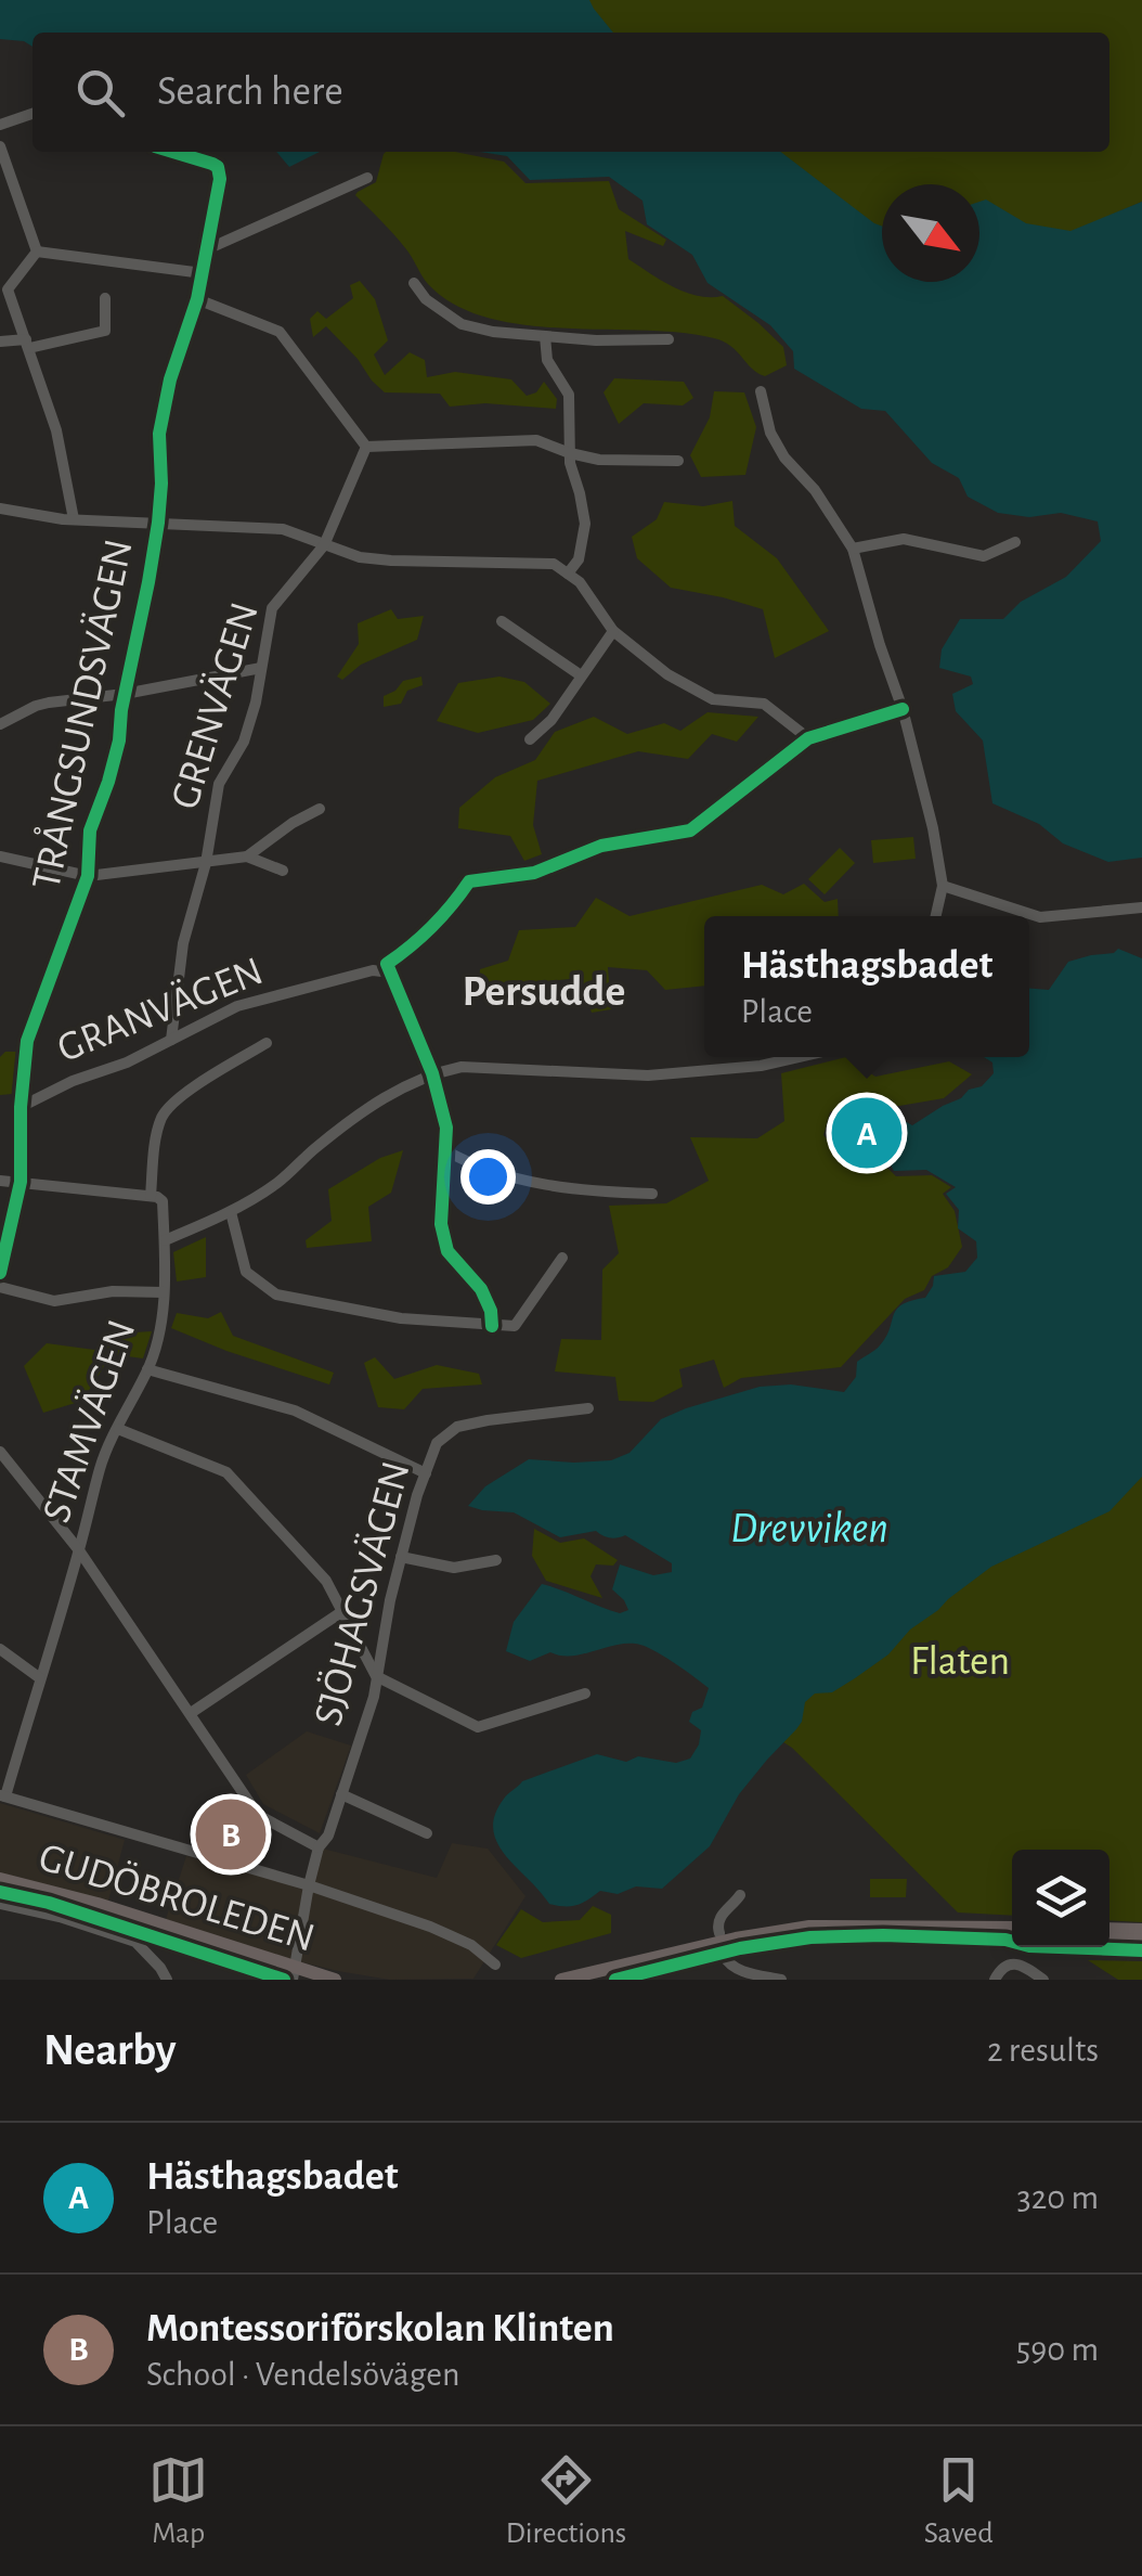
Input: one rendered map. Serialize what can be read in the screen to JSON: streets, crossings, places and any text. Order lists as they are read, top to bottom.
{
  "streets": {
    "main road": ["GUDÖBROLEDEN"],
    "street": [
      "GRENVÄGEN",
      "TRÅNGSUNDSVÄGEN",
      "GRANVÄGEN",
      "STAMVÄGEN",
      "SJÖHAGSVÄGEN"
    ]
  },
  "crossings": [
    ["GRENVÄGEN", "GRANVÄGEN"],
    ["TRÅNGSUNDSVÄGEN", "GRANVÄGEN"],
    ["SJÖHAGSVÄGEN", "GUDÖBROLEDEN"]
  ],
  "districts": ["Persudde"],
  "water": ["Drevviken"],
  "parks": ["Flaten"],
  "north": "bottom right",
  "page": {
    "search": "Search here",
    "popup": ["Hästhagsbadet", "Place"],
    "pins": ["A", "B"],
    "heading": ["Nearby", "2 results"],
    "list": [
      {
        "mark": "A",
        "name": "Hästhagsbadet",
        "note": "Place",
        "value": "320 m"
      },
      {
        "mark": "B",
        "name": "Montessoriförskolan Klinten",
        "note": "School · Vendelsövägen",
        "value": "590 m"
      }
    ],
    "nav": ["Map", "Directions", "Saved"]
  }
}
